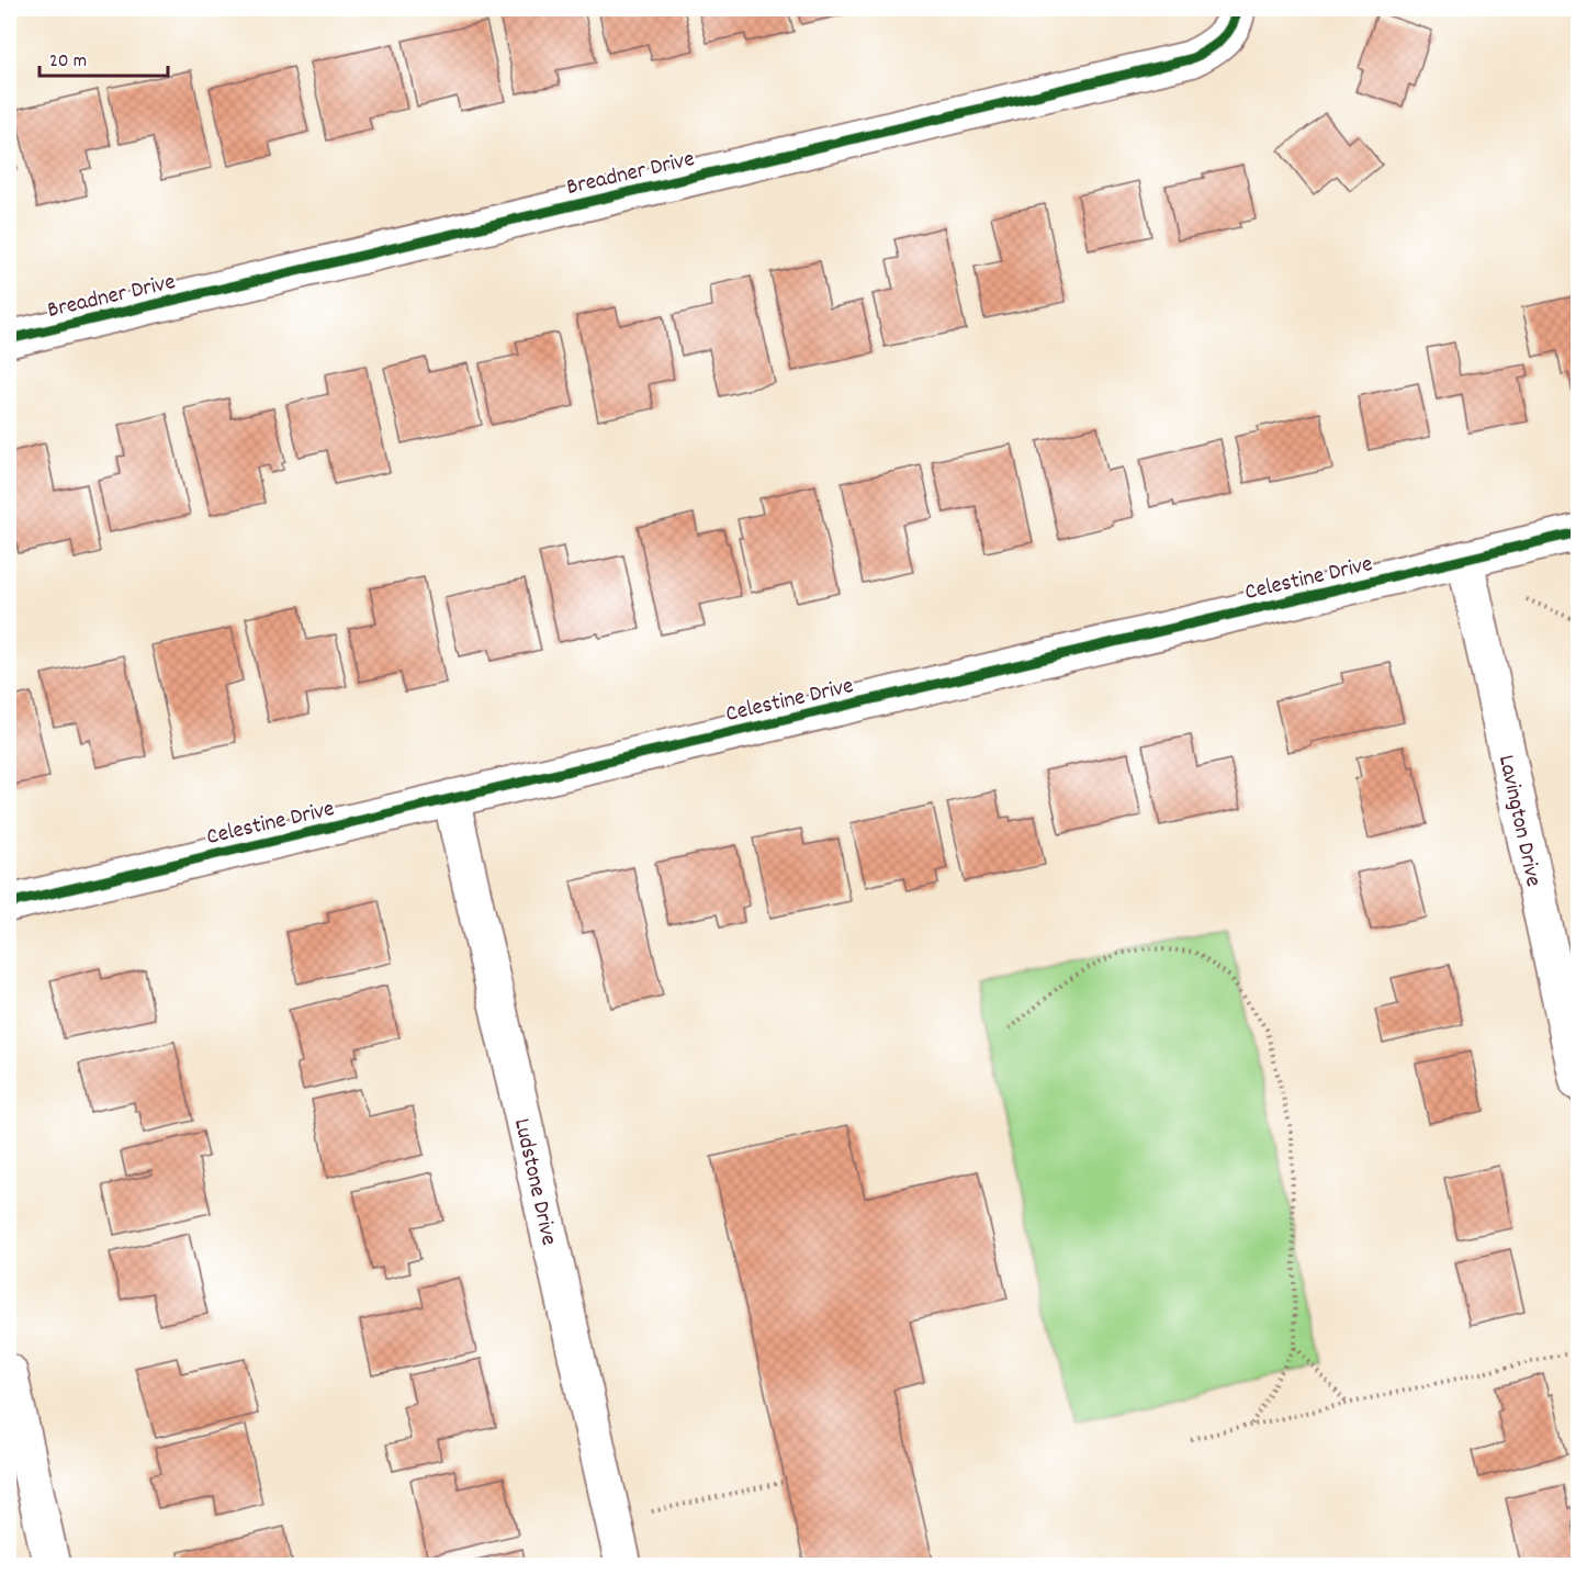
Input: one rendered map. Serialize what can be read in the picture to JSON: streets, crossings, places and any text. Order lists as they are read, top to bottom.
{
  "streets": {
    "street": [
      "Breadner Drive",
      "Celestine Drive",
      "Lavington Drive",
      "Ludstone Drive"
    ]
  },
  "crossings": [
    ["Celestine Drive", "Lavington Drive"],
    ["Celestine Drive", "Ludstone Drive"]
  ],
  "scale_bar": "20 m"
}
